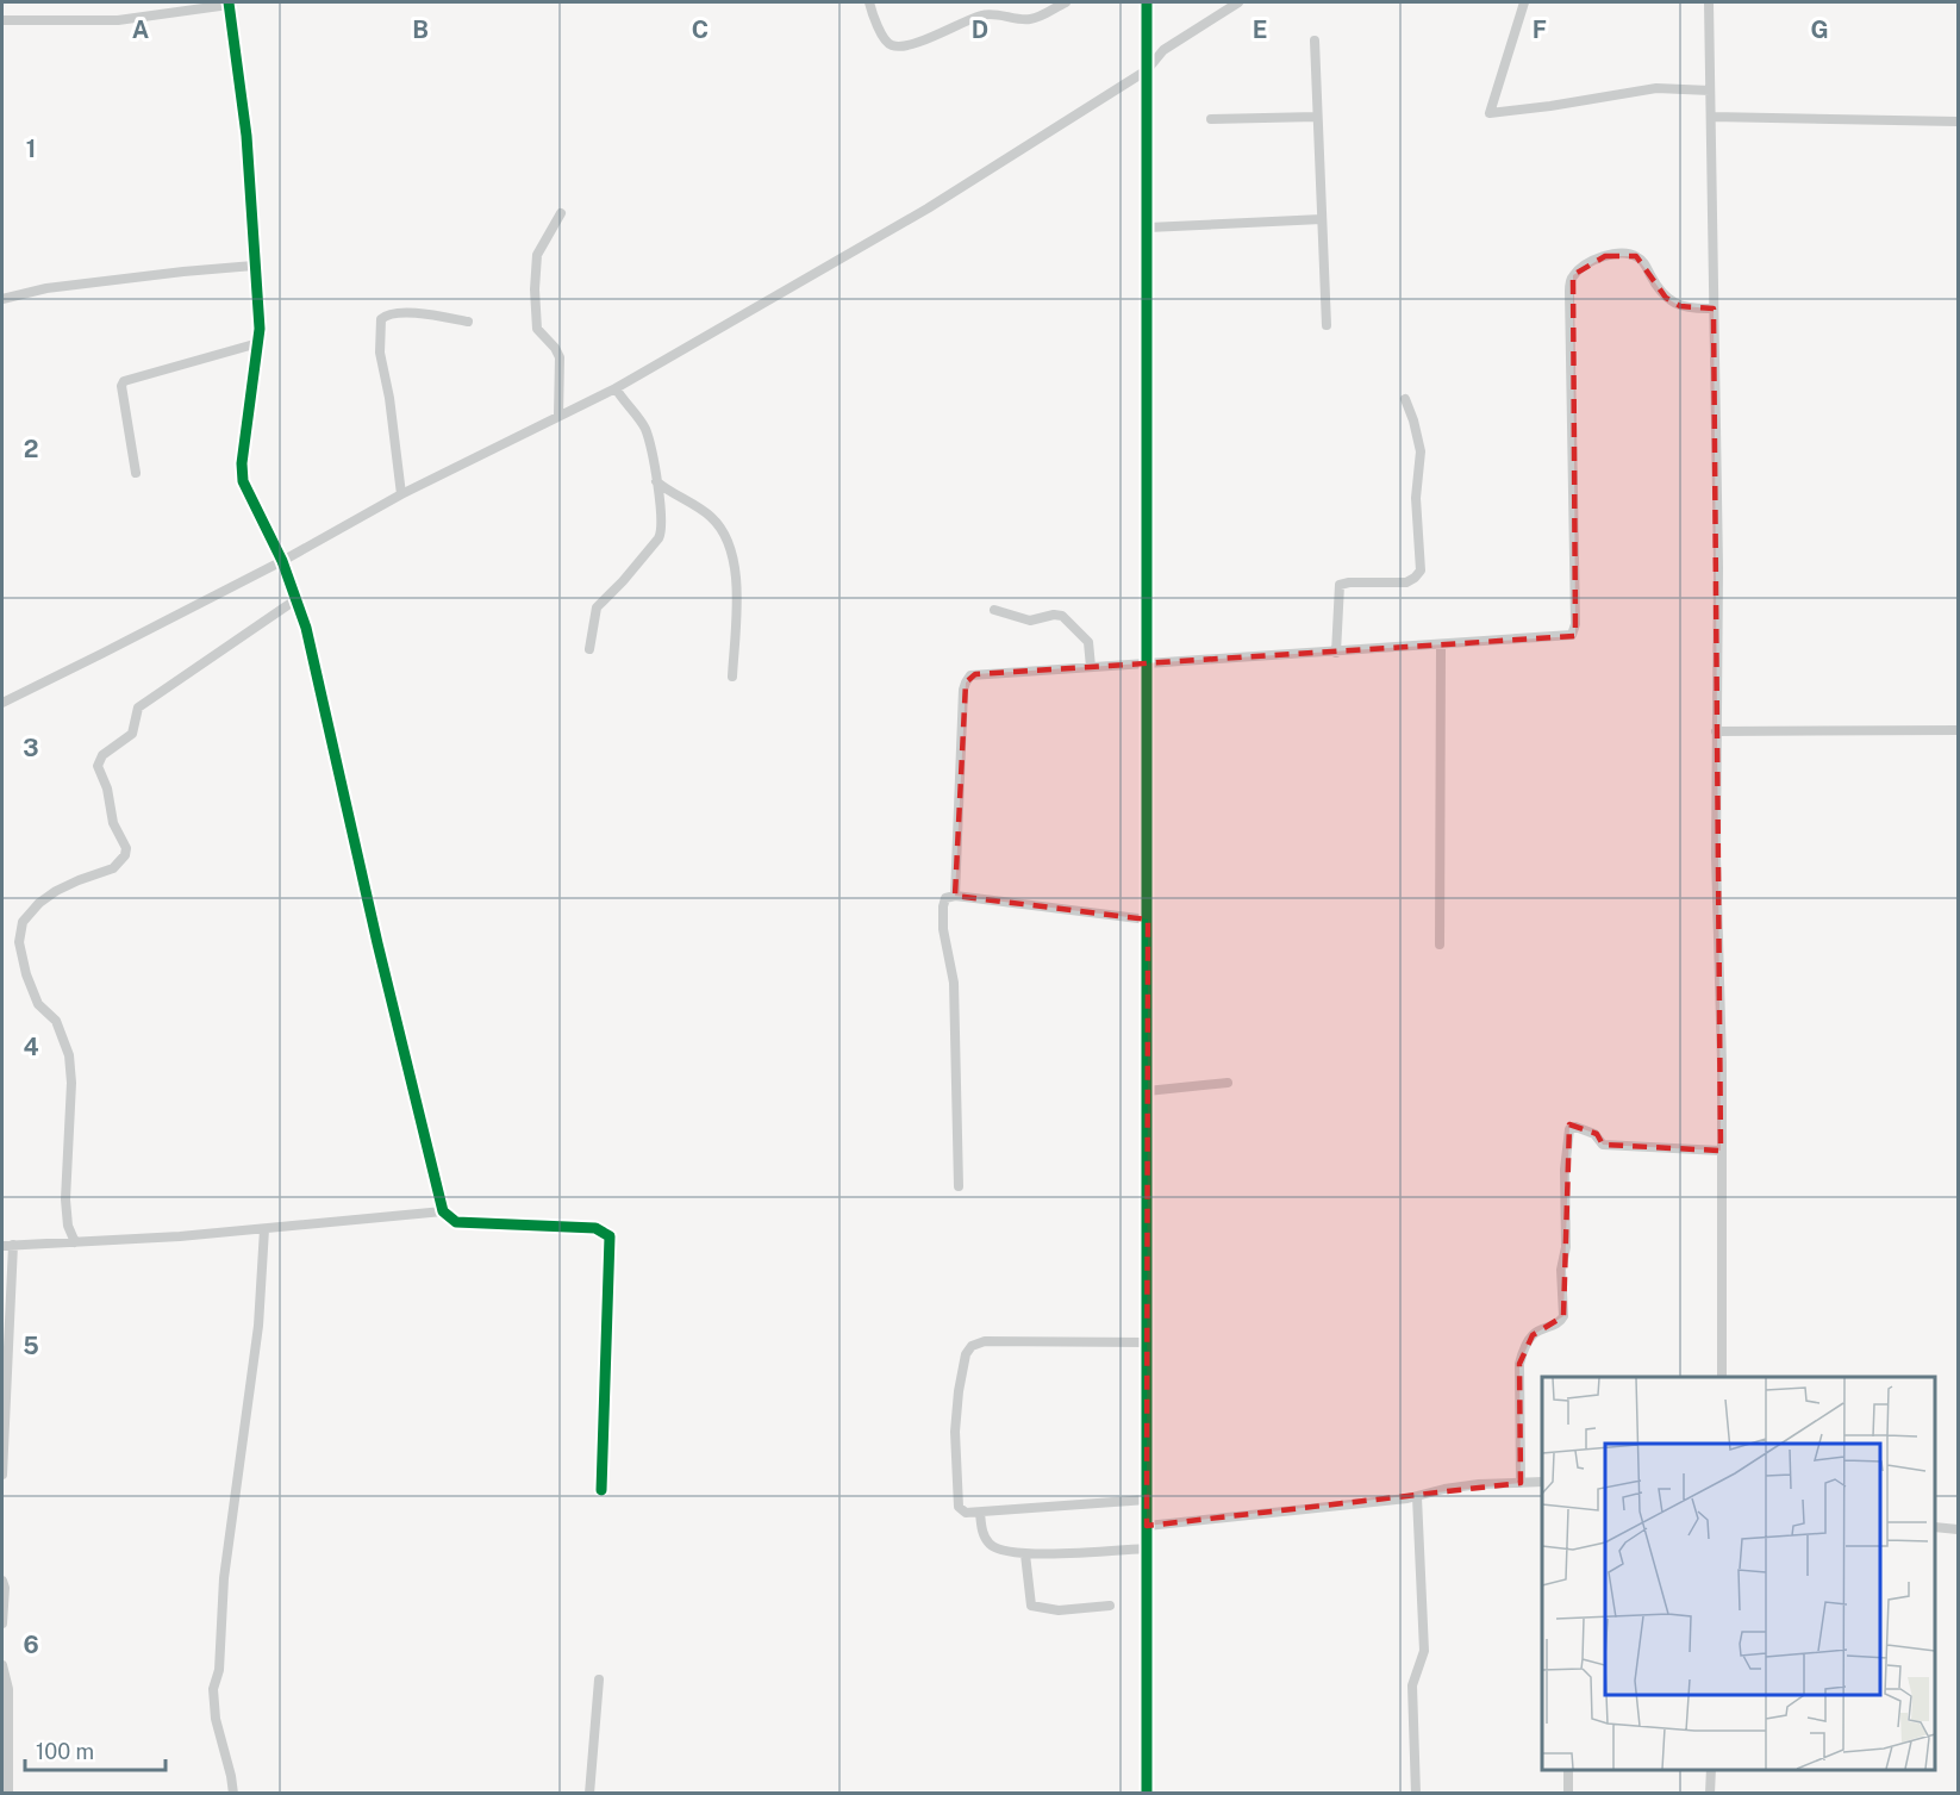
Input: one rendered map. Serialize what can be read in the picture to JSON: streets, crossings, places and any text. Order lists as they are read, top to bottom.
{
  "scale_bar": "100 m",
  "grid": {
    "columns": [
      "A",
      "B",
      "C",
      "D",
      "E",
      "F",
      "G"
    ],
    "rows": [
      "1",
      "2",
      "3",
      "4",
      "5",
      "6"
    ]
  }
}
